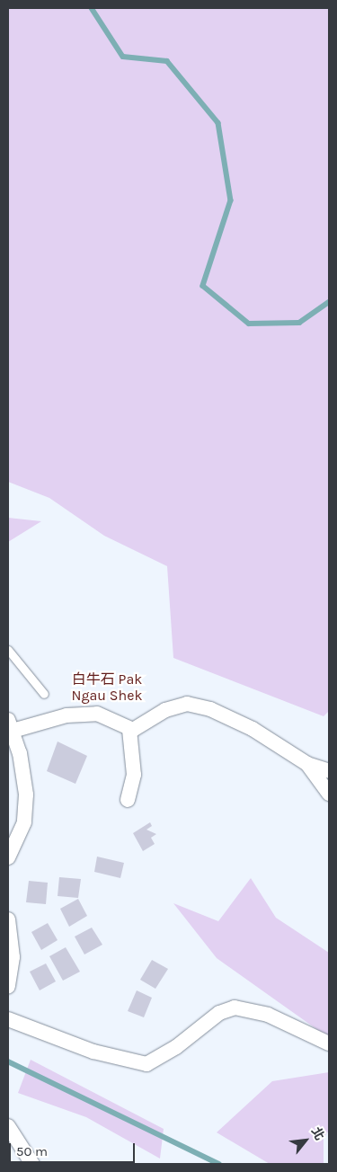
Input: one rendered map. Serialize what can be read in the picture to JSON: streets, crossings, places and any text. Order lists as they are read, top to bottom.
{
  "districts": ["白牛石 Pak Ngau Shek"],
  "scale_bar": "50 m",
  "north": "top right"
}
